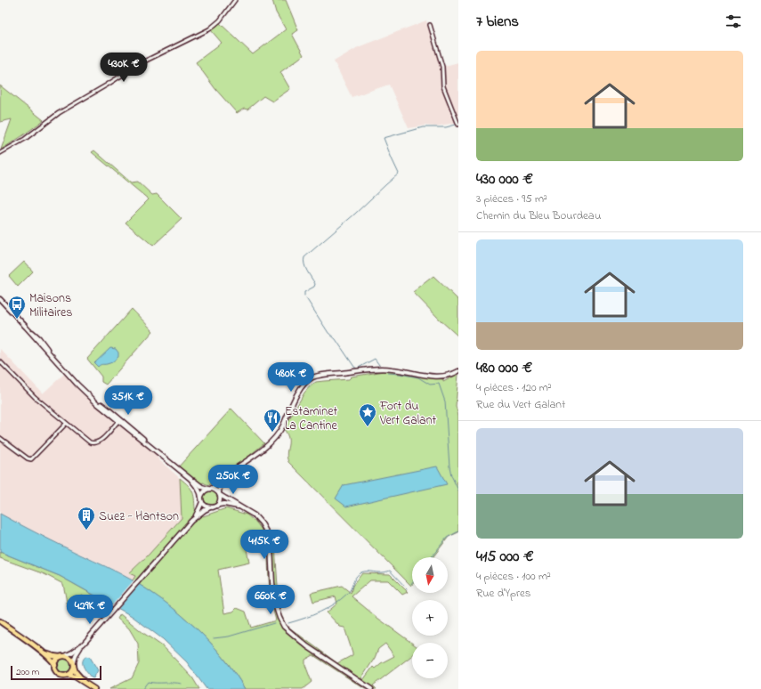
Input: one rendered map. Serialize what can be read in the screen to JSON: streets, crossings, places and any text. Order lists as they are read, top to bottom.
{
  "places": {
    "bus stop": ["Maisons Militaires"],
    "place": ["Fort du Vert Galant"],
    "restaurant": ["Estaminet La Cantine"],
    "building": ["Suez - Hantson"]
  },
  "scale_bar": "200 m",
  "north": "bottom",
  "page": {
    "heading": "7 biens",
    "list": [
      {
        "name": "430 000 €",
        "note": "3 pièces · 95 m² · Chemin du Bleu Bourdeau"
      },
      {
        "name": "480 000 €",
        "note": "4 pièces · 120 m² · Rue du Vert Galant"
      },
      {
        "name": "415 000 €",
        "note": "4 pièces · 100 m² · Rue d'Ypres"
      }
    ],
    "price": [
      "430K €",
      "480K €",
      "351K €",
      "250K €",
      "415K €",
      "660K €",
      "429K €"
    ],
    "map_buttons": ["+", "−"],
    "scale": "200 m"
  }
}
